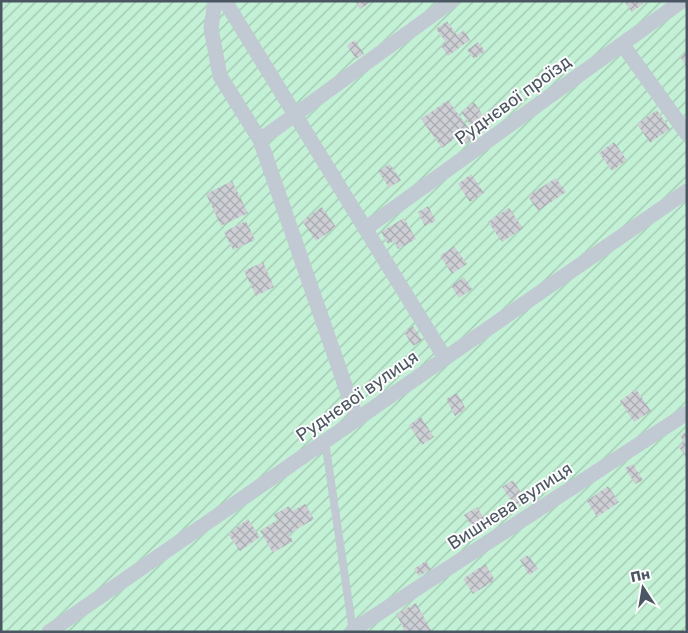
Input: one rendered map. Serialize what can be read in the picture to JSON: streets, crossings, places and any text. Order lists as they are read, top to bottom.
{
  "streets": {
    "street": ["Руднєвої проїзд", "Руднєвої вулиця", "Вишнева вулиця"]
  },
  "north": "top"
}
